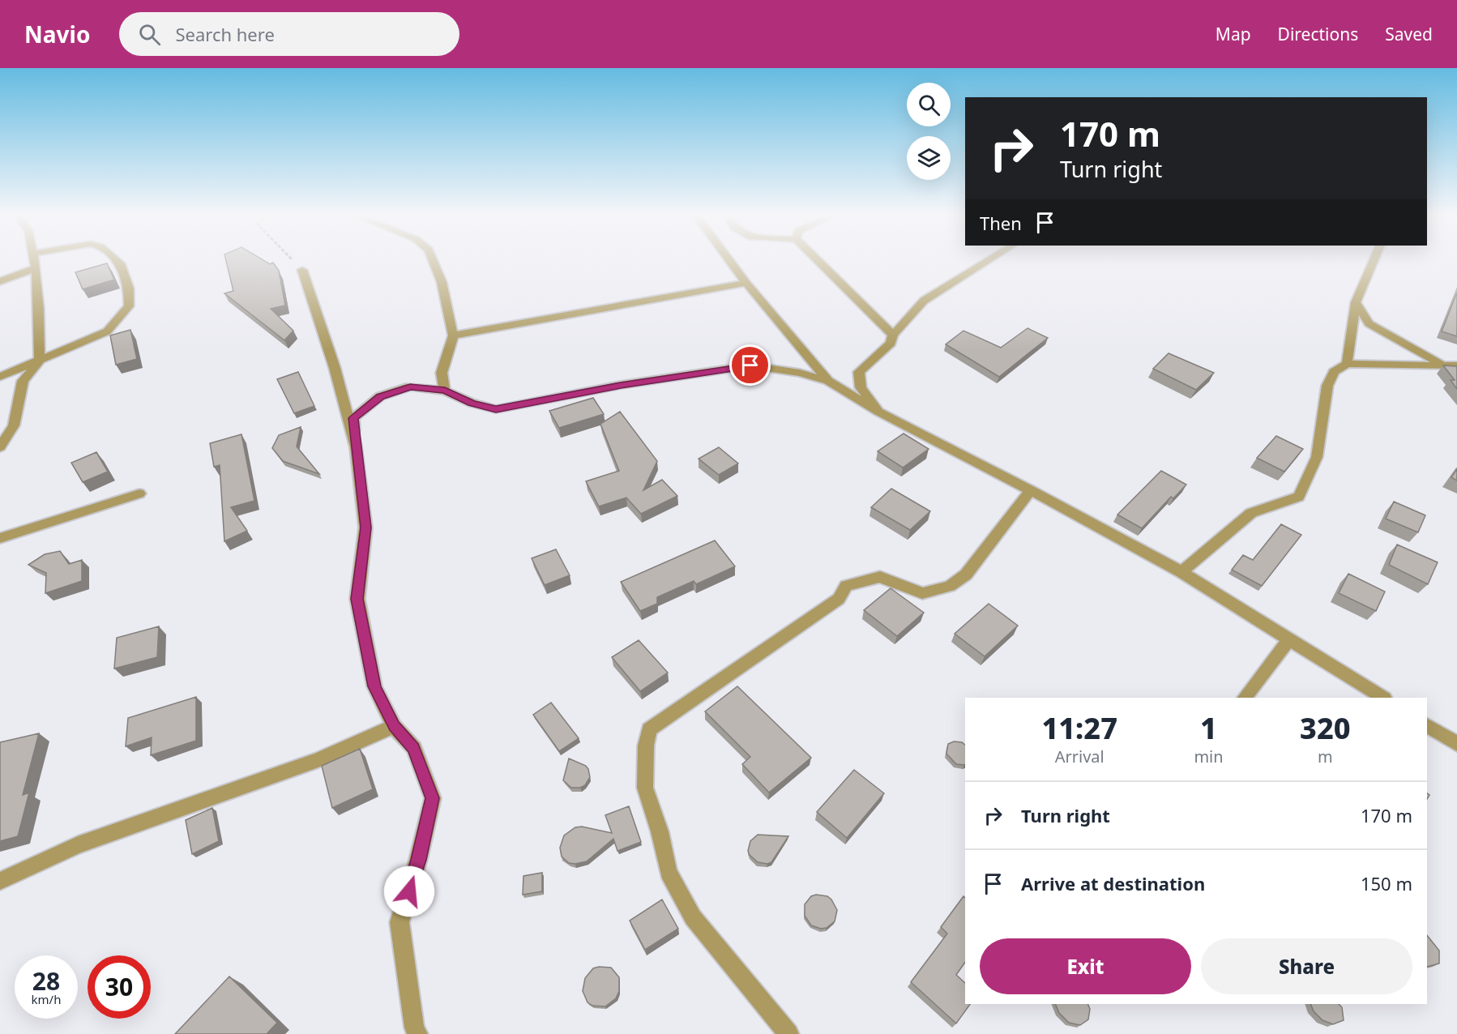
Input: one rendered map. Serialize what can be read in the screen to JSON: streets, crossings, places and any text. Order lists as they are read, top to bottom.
{
  "page": {
    "header": "Navio",
    "search": "Search here",
    "nav": ["Map", "Directions", "Saved"],
    "turn": ["170 m", "Turn right"],
    "then": "Then",
    "eta": [
      "11:27",
      "Arrival",
      "1",
      "min",
      "320",
      "m"
    ],
    "list": [
      {
        "name": "Turn right",
        "value": "170 m"
      },
      {
        "name": "Arrive at destination",
        "value": "150 m"
      }
    ],
    "buttons": ["Exit", "Share"],
    "speed": "28 km/h",
    "limit": "30"
  }
}
